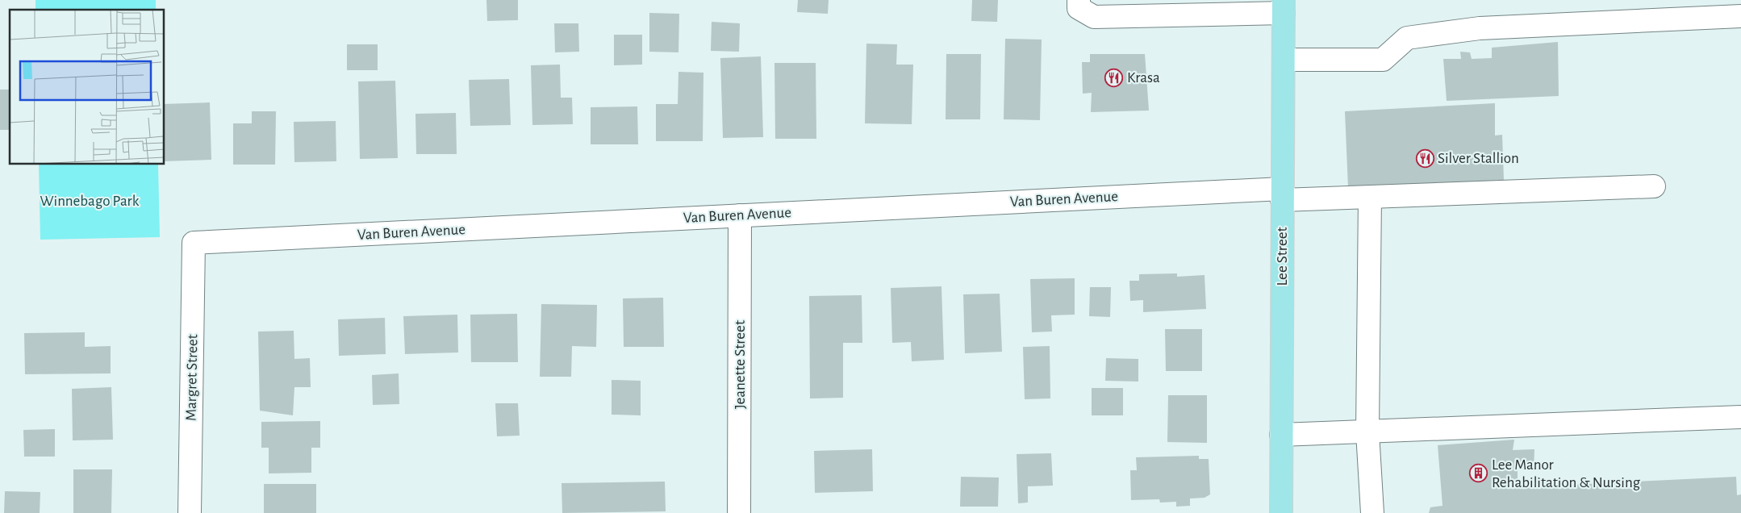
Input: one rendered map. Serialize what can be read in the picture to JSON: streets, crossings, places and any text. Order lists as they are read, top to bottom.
{
  "streets": {
    "main road": ["Lee Street"],
    "street": ["Van Buren Avenue", "Jeanette Street", "Margret Street"]
  },
  "crossings": [
    ["Van Buren Avenue", "Lee Street"],
    ["Van Buren Avenue", "Jeanette Street"],
    ["Van Buren Avenue", "Margret Street"]
  ],
  "parks": ["Winnebago Park"],
  "places": {
    "restaurant": ["Krasa", "Silver Stallion"],
    "building": ["Lee Manor Rehabilitation & Nursing"]
  }
}
